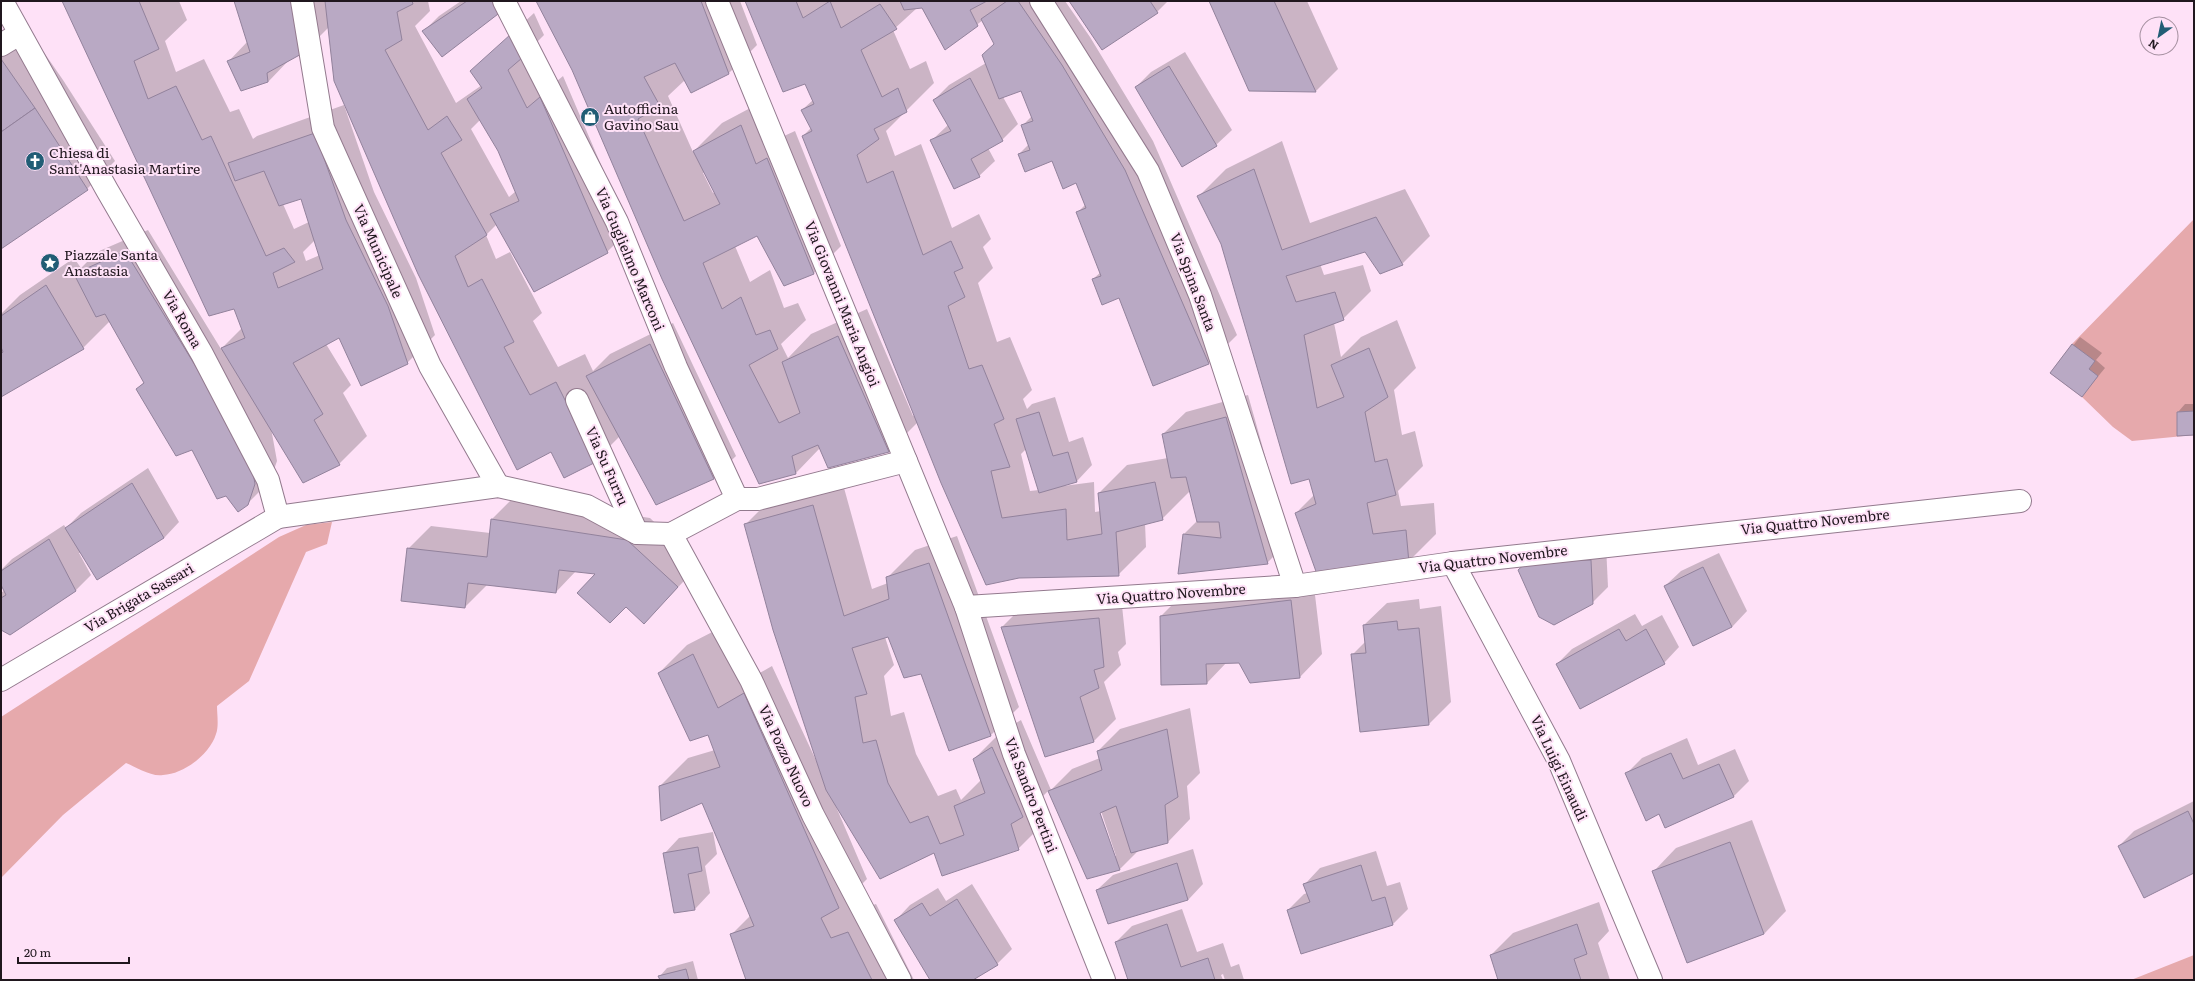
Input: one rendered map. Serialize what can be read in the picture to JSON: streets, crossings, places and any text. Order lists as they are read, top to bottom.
{
  "streets": {
    "street": [
      "Via Municipale",
      "Via Guglielmo Marconi",
      "Via Spina Santa",
      "Via Giovanni Maria Angioi",
      "Via Roma",
      "Via Su Furru",
      "Via Quattro Novembre",
      "Via Brigata Sassari",
      "Via Pozzo Nuovo",
      "Via Luigi Einaudi",
      "Via Sandro Pertini"
    ]
  },
  "crossings": [
    ["Via Spina Santa", "Via Quattro Novembre"],
    ["Via Giovanni Maria Angioi", "Via Quattro Novembre"],
    ["Via Giovanni Maria Angioi", "Via Sandro Pertini"],
    ["Via Roma", "Via Brigata Sassari"],
    ["Via Quattro Novembre", "Via Luigi Einaudi"],
    ["Via Quattro Novembre", "Via Sandro Pertini"]
  ],
  "places": {
    "shop": ["Autofficina Gavino Sau"],
    "church": ["Chiesa di Sant'Anastasia Martire"],
    "place": ["Piazzale Santa Anastasia"]
  },
  "scale_bar": "20 m",
  "north": "bottom left"
}
